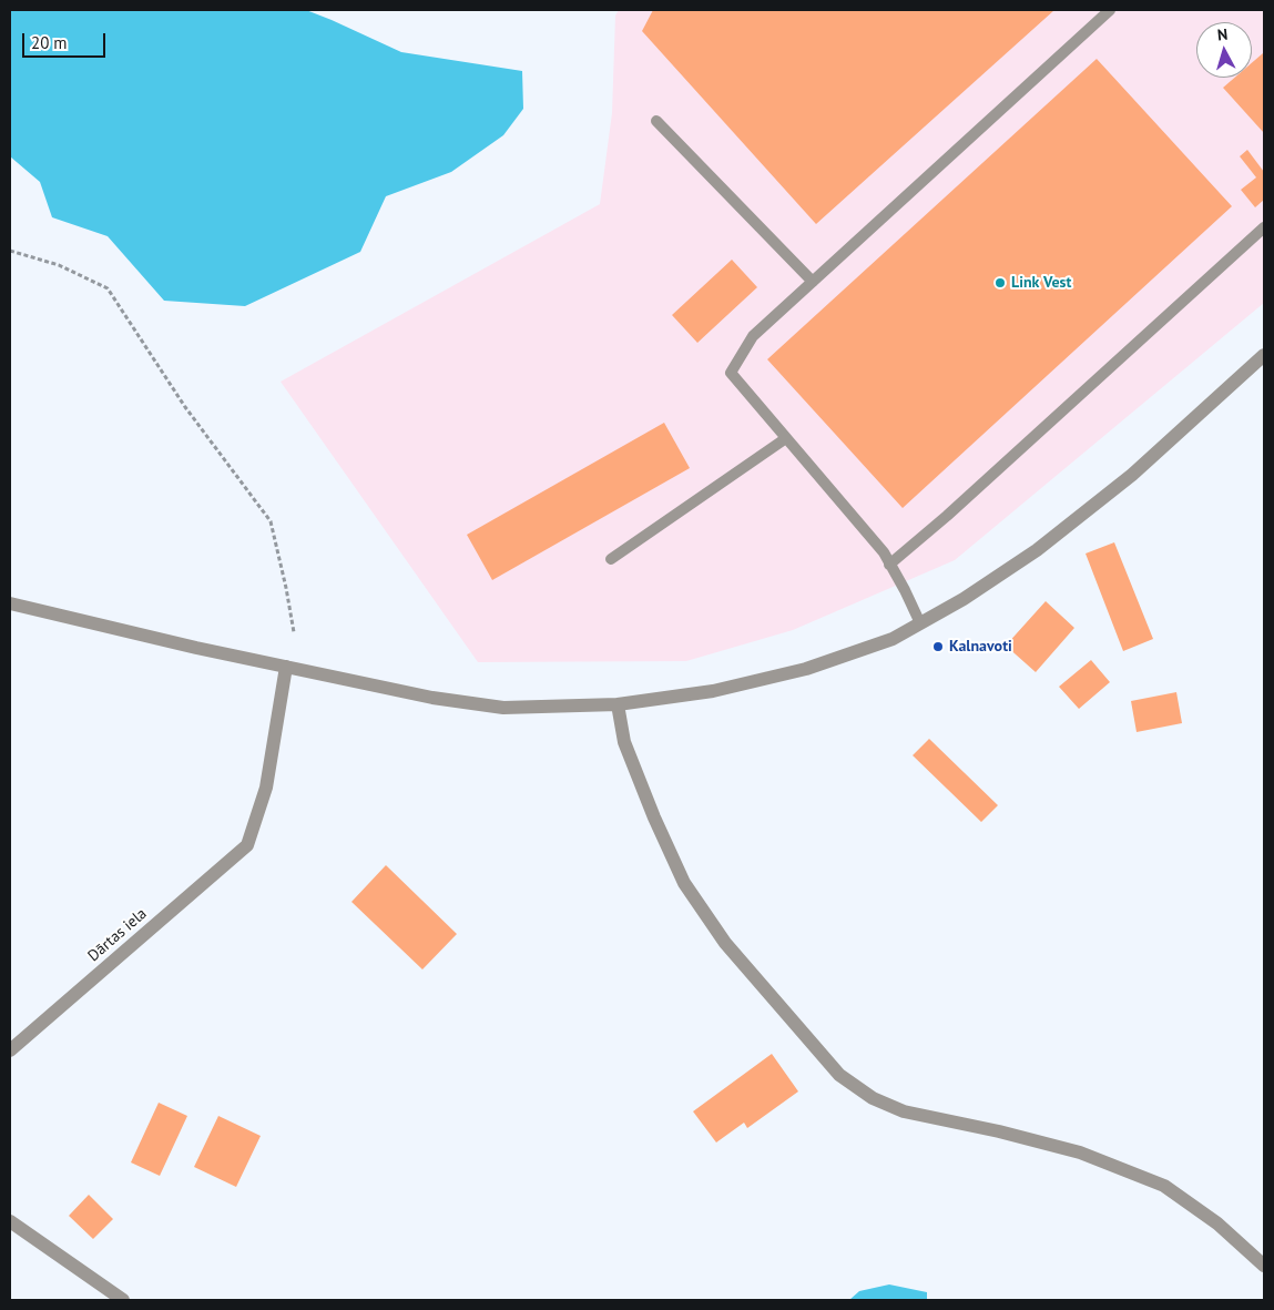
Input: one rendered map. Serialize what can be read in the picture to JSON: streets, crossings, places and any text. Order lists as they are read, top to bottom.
{
  "streets": {
    "street": ["Dārtas iela"]
  },
  "places": ["Link Vest", "Kalnavoti"],
  "scale_bar": "20 m",
  "north": "top"
}
